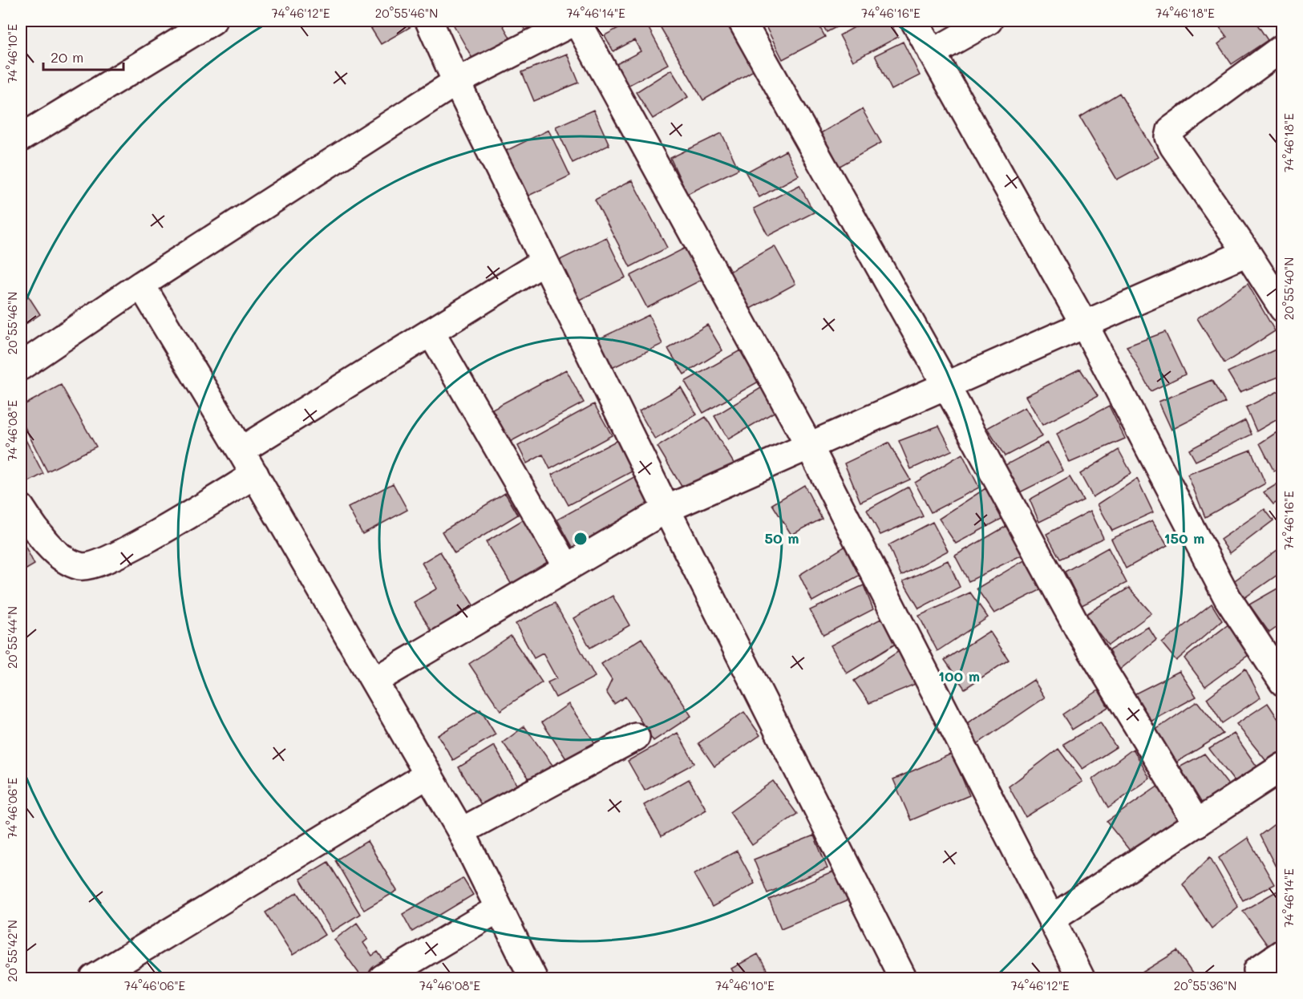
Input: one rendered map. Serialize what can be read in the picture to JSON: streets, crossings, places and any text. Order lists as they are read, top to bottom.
{
  "scale_bar": "20 m",
  "coordinates": [
    "74°46'12\"E",
    "20°55'46\"N",
    "74°46'14\"E",
    "74°46'16\"E",
    "74°46'18\"E",
    "74°46'10\"E",
    "20°55'40\"N",
    "74°46'08\"E",
    "20°55'44\"N",
    "74°46'06\"E",
    "20°55'42\"N",
    "20°55'36\"N"
  ],
  "rings": ["50 m", "150 m", "100 m"]
}
